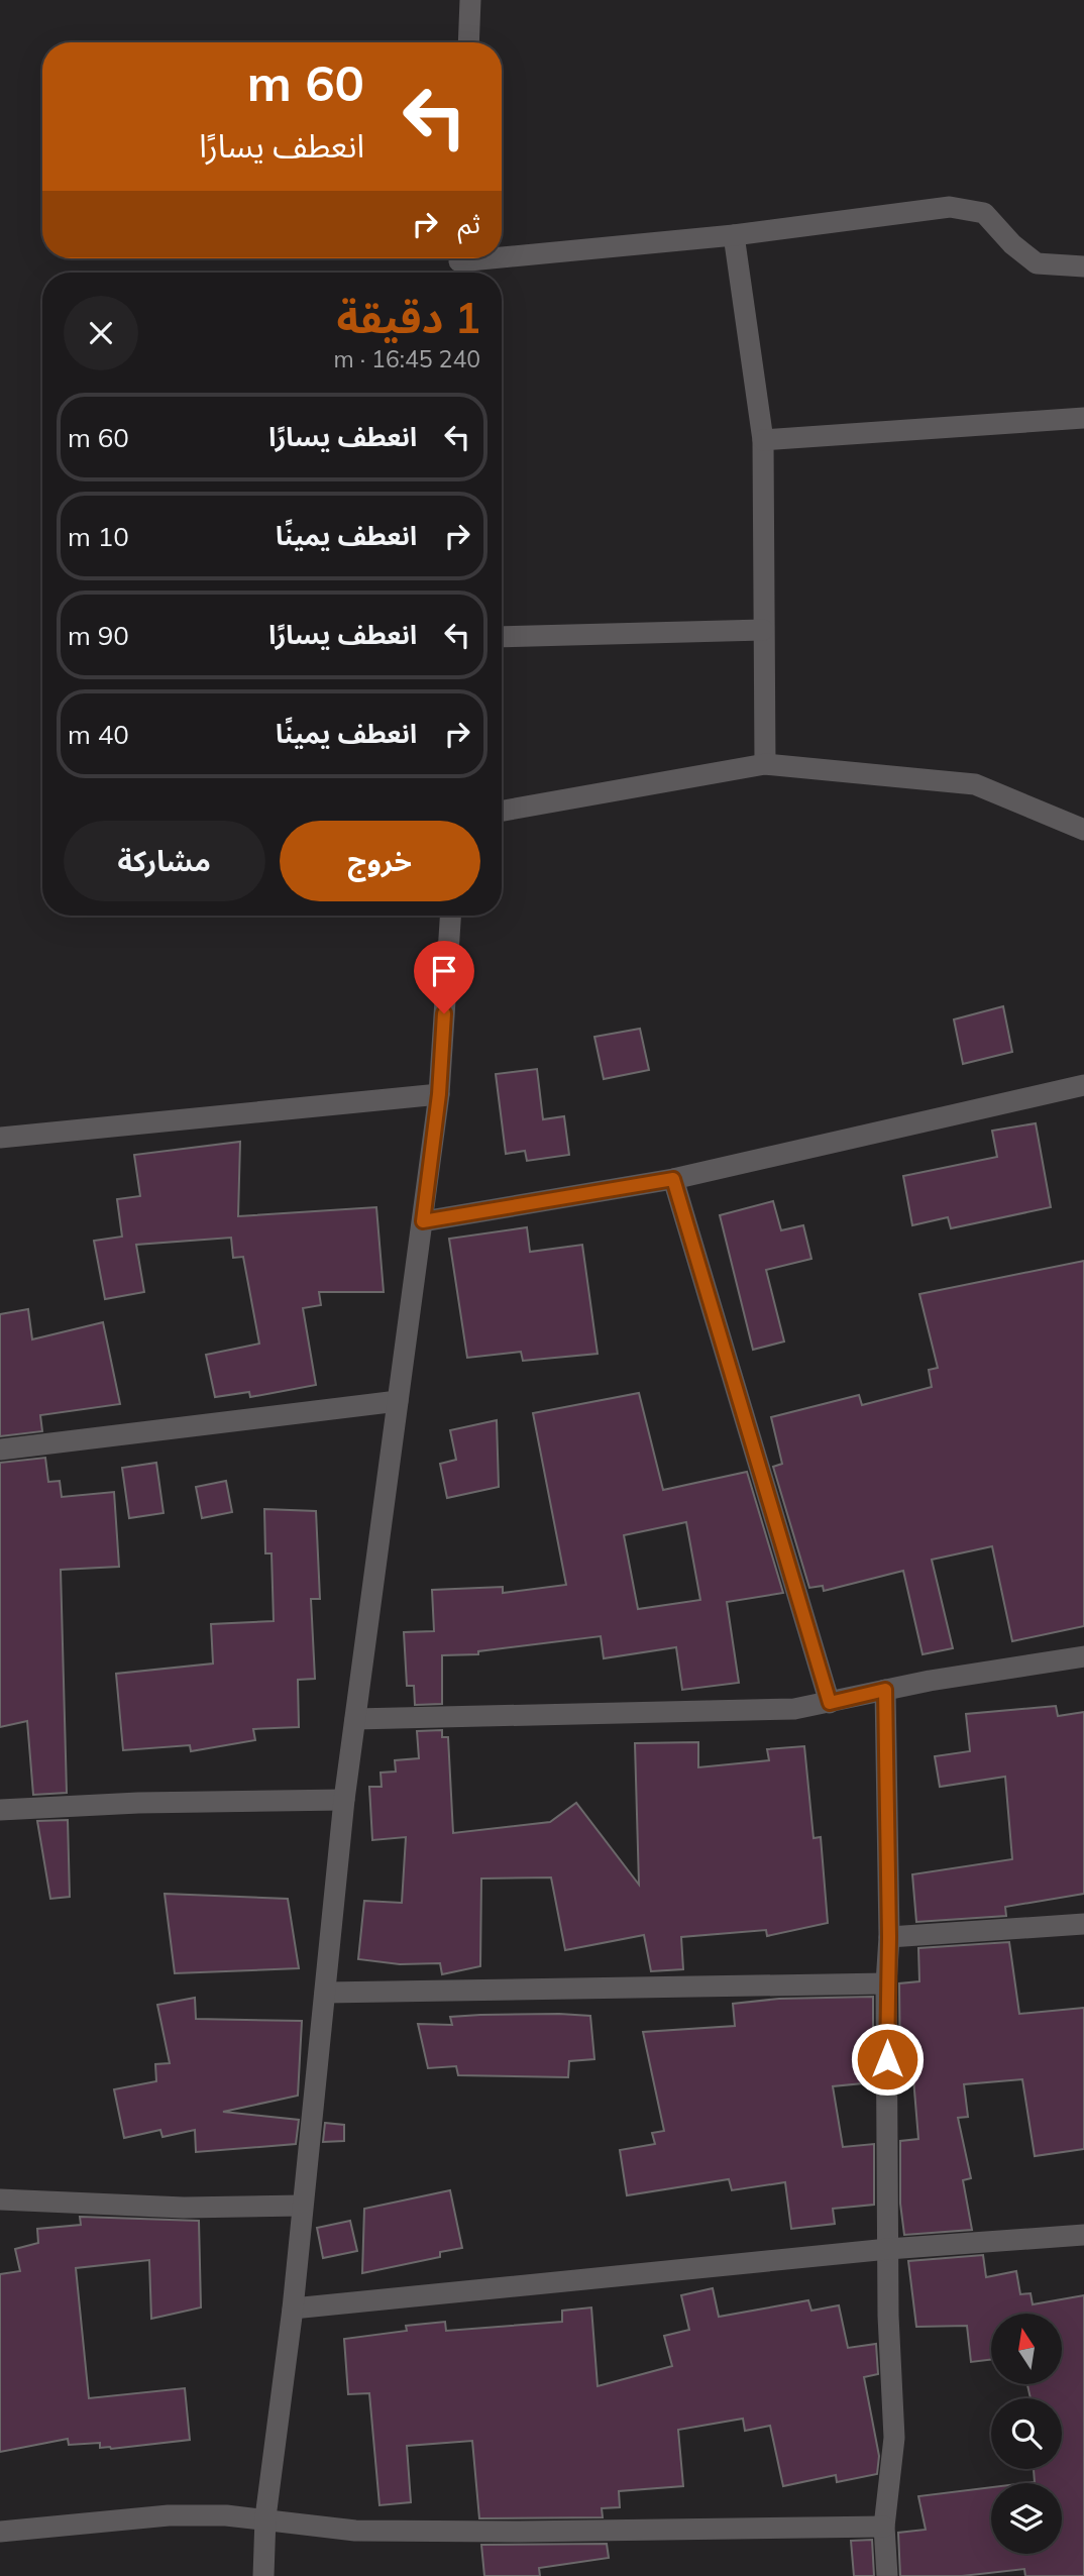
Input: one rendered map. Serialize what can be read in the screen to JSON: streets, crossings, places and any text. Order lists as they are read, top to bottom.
{
  "north": "top",
  "page": {
    "turn": ["60 m", "انعطف يسارًا"],
    "then": "ثم",
    "heading": ["1 دقيقة", "240 m · 16:45"],
    "list": [
      {
        "name": "انعطف يسارًا",
        "value": "60 m"
      },
      {
        "name": "انعطف يمينًا",
        "value": "10 m"
      },
      {
        "name": "انعطف يسارًا",
        "value": "90 m"
      },
      {
        "name": "انعطف يمينًا",
        "value": "40 m"
      }
    ],
    "buttons": ["خروج", "مشاركة"]
  }
}
